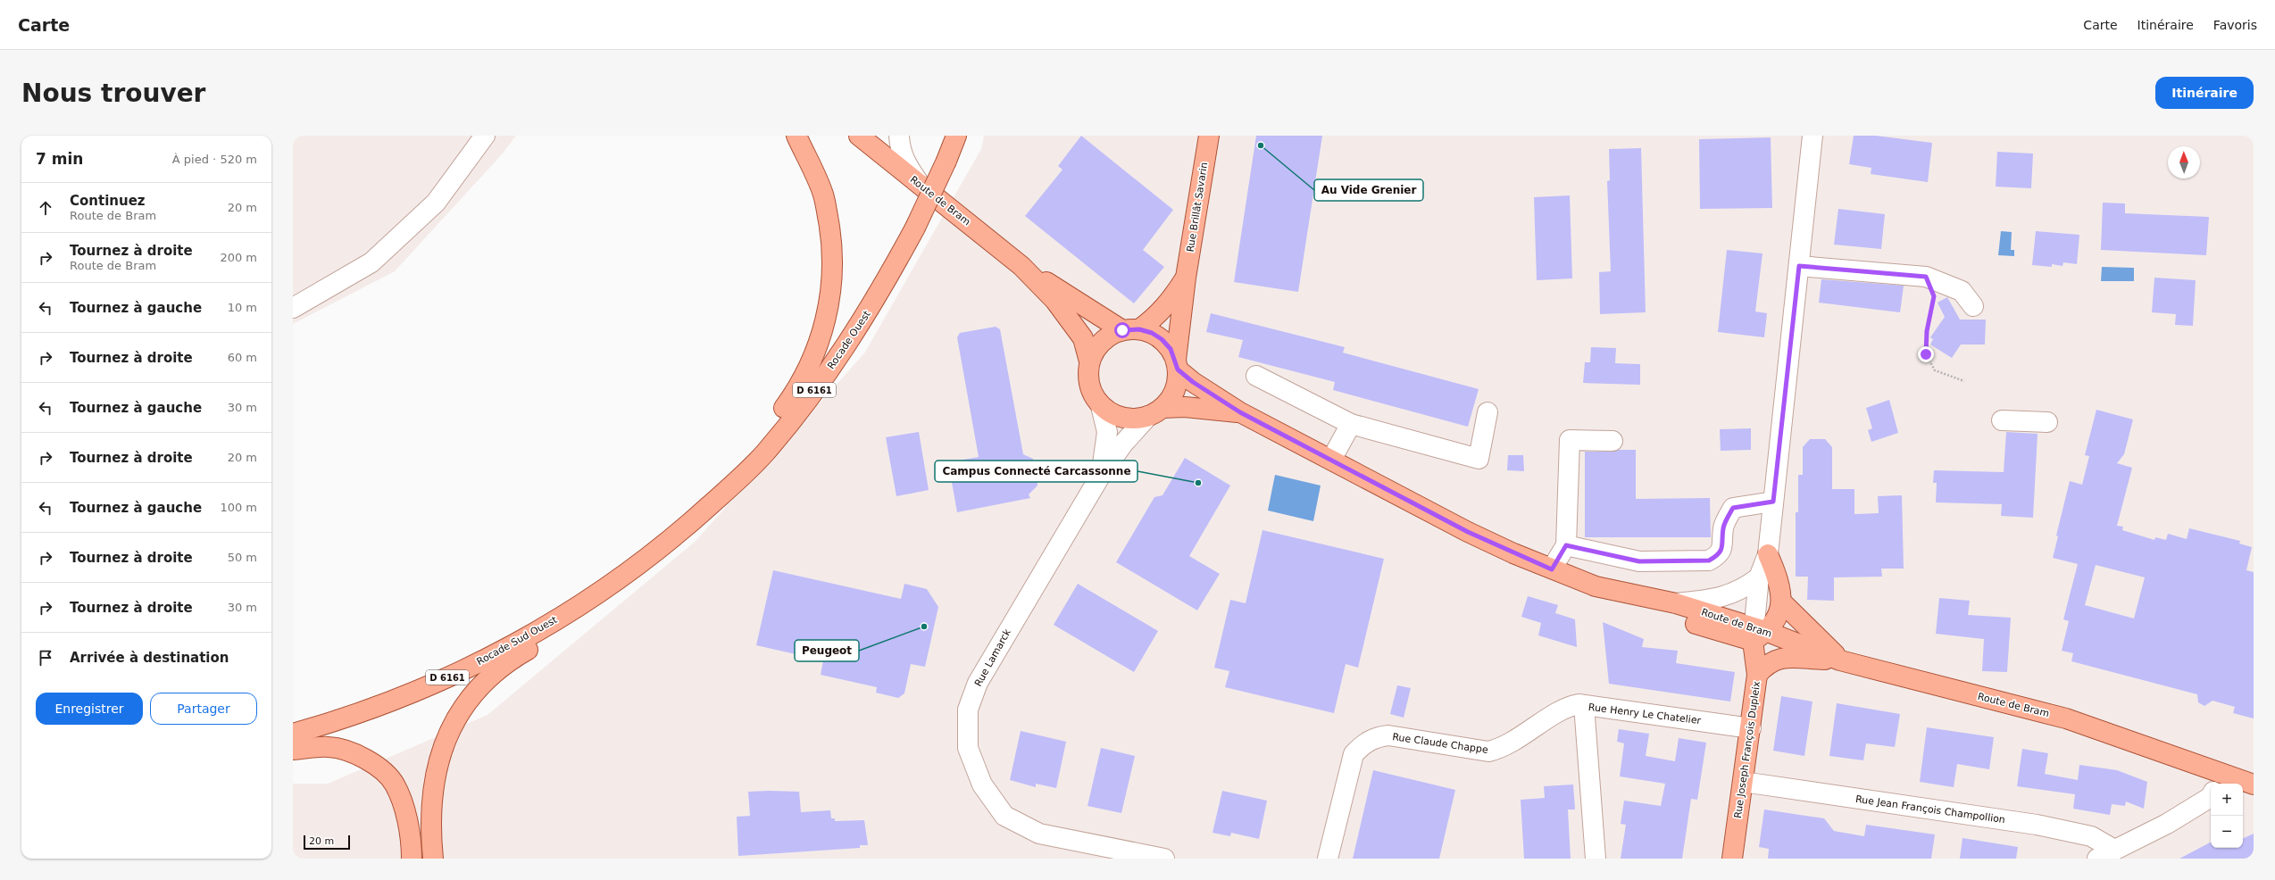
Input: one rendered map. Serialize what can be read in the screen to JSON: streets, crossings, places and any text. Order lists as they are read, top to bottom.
{
  "streets": {
    "main road": [
      "Route de Bram",
      "Rue Brillât Savarin",
      "Rocade Ouest",
      "D 6161",
      "Rocade Sud Ouest",
      "Rue Joseph François Dupleix"
    ],
    "street": [
      "Rue Lamarck",
      "Rue Henry Le Chatelier",
      "Rue Claude Chappe",
      "Rue Jean François Champollion"
    ]
  },
  "crossings": [
    ["Route de Bram", "Rue Brillât Savarin"],
    ["Route de Bram", "Rue Lamarck"],
    ["Route de Bram", "Rue Joseph François Dupleix"],
    ["Rue Brillât Savarin", "Rue Lamarck"],
    ["Rocade Ouest", "Rocade Sud Ouest"],
    ["Rue Henry Le Chatelier", "Rue Claude Chappe"],
    ["Rue Henry Le Chatelier", "Rue Joseph François Dupleix"],
    ["Rue Joseph François Dupleix", "Rue Jean François Champollion"]
  ],
  "places": ["Au Vide Grenier", "Campus Connecté Carcassonne", "Peugeot"],
  "scale_bar": "20 m",
  "north": "top",
  "page": {
    "header": "Carte",
    "nav": ["Carte", "Itinéraire", "Favoris"],
    "buttons": [
      "Itinéraire",
      ["Enregistrer", "Partager"]
    ],
    "title": "Nous trouver",
    "heading": ["7 min", "À pied · 520 m"],
    "list": [
      ["Continuez", "Route de Bram", "20 m"],
      ["Tournez à droite", "Route de Bram", "200 m"],
      ["Tournez à gauche", "10 m"],
      ["Tournez à droite", "60 m"],
      ["Tournez à gauche", "30 m"],
      ["Tournez à droite", "20 m"],
      ["Tournez à gauche", "100 m"],
      ["Tournez à droite", "50 m"],
      ["Tournez à droite", "30 m"],
      "Arrivée à destination"
    ],
    "map_buttons": ["+", "−"],
    "scale": "20 m"
  }
}
